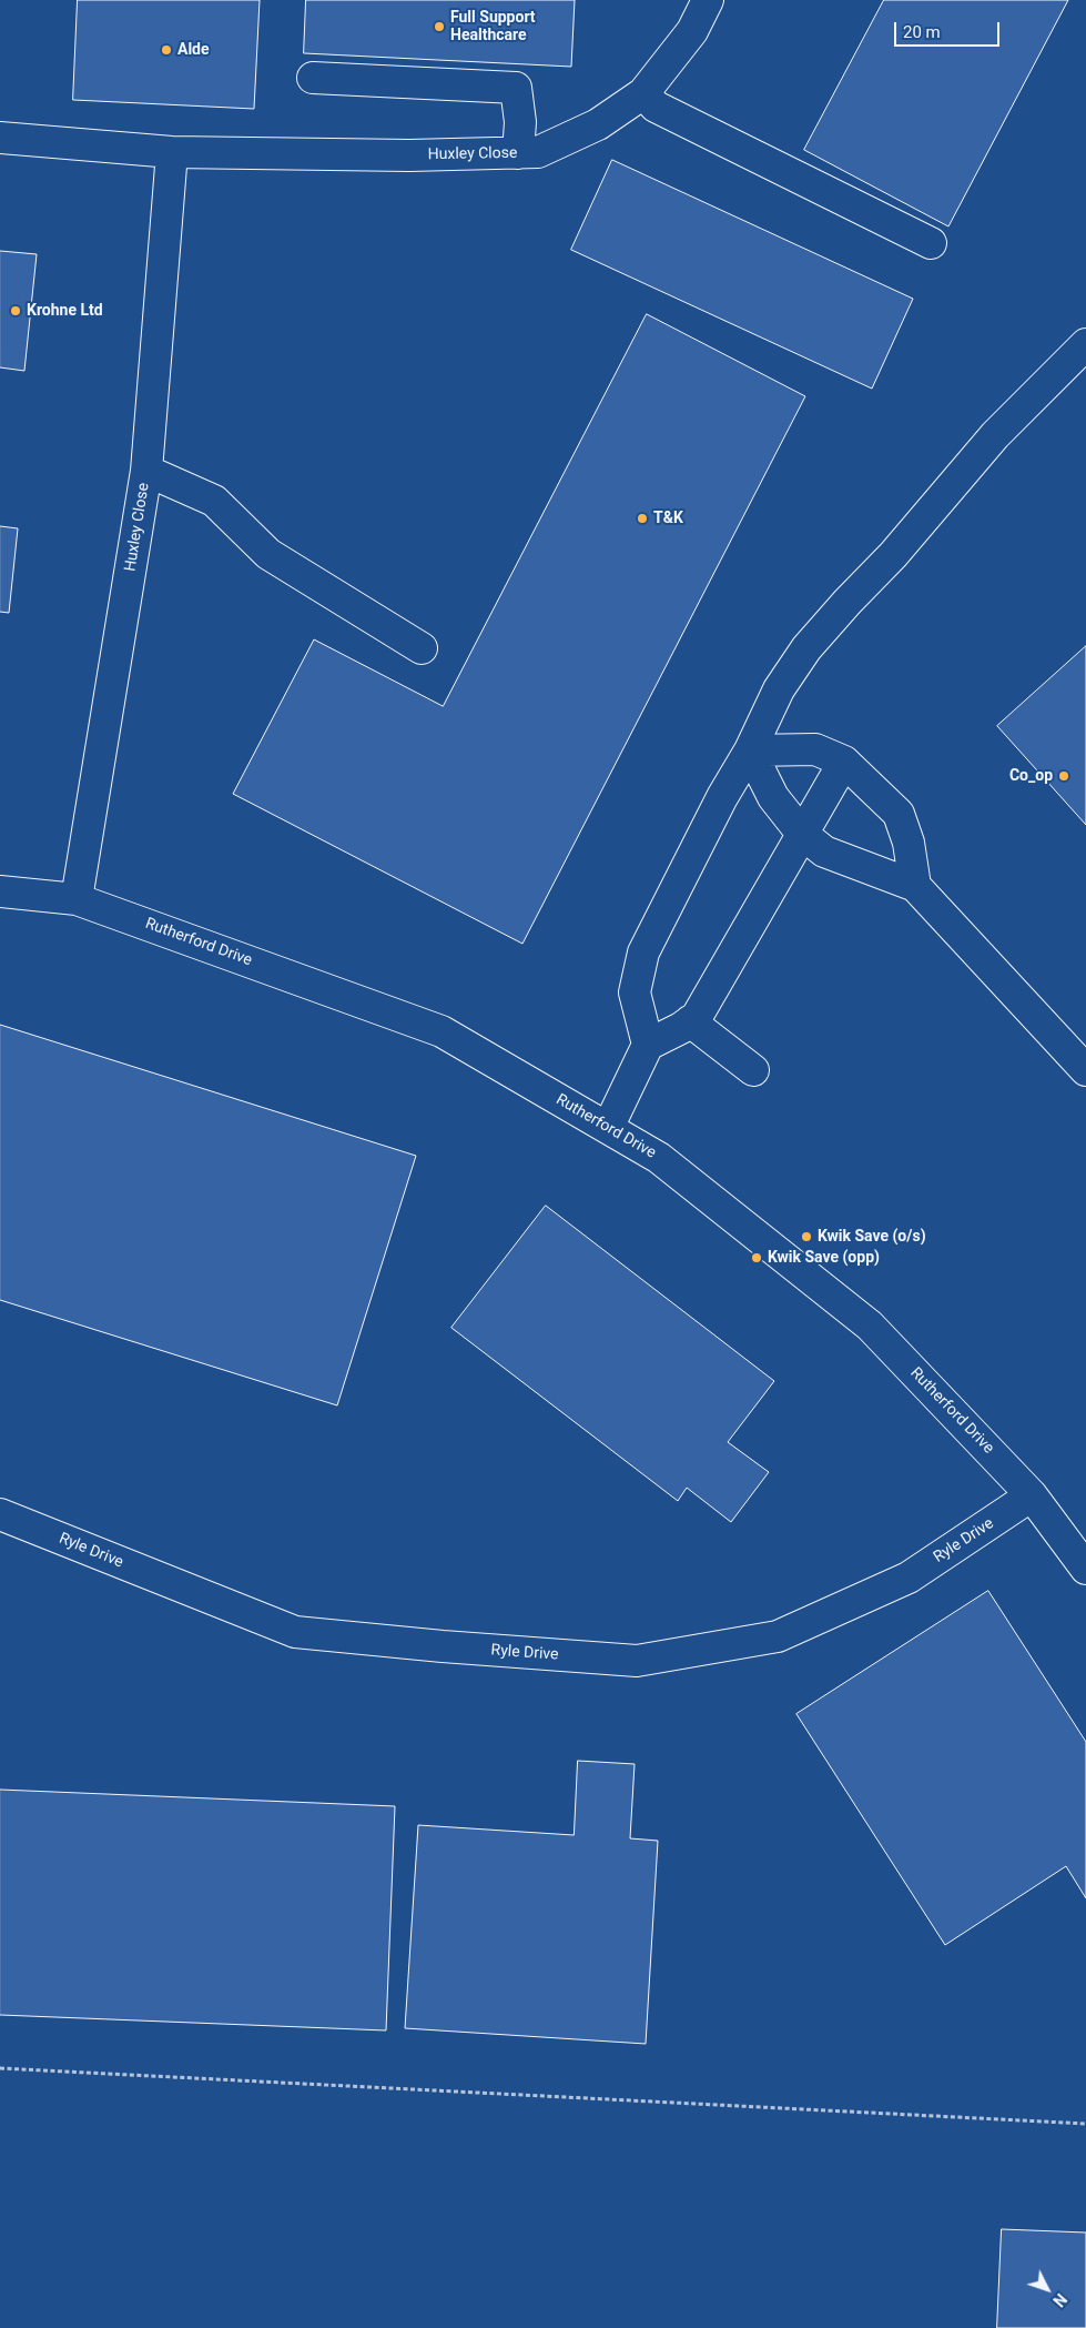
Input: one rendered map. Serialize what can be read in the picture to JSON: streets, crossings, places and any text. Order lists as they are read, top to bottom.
{
  "streets": {
    "street": ["Huxley Close", "Rutherford Drive", "Ryle Drive"]
  },
  "crossings": [
    ["Huxley Close", "Rutherford Drive"],
    ["Rutherford Drive", "Ryle Drive"]
  ],
  "places": [
    "Full Support Healthcare",
    "Alde",
    "Krohne Ltd",
    "T&K",
    "Co_op",
    "Kwik Save (o/s)",
    "Kwik Save (opp)"
  ],
  "scale_bar": "20 m",
  "north": "bottom right"
}
